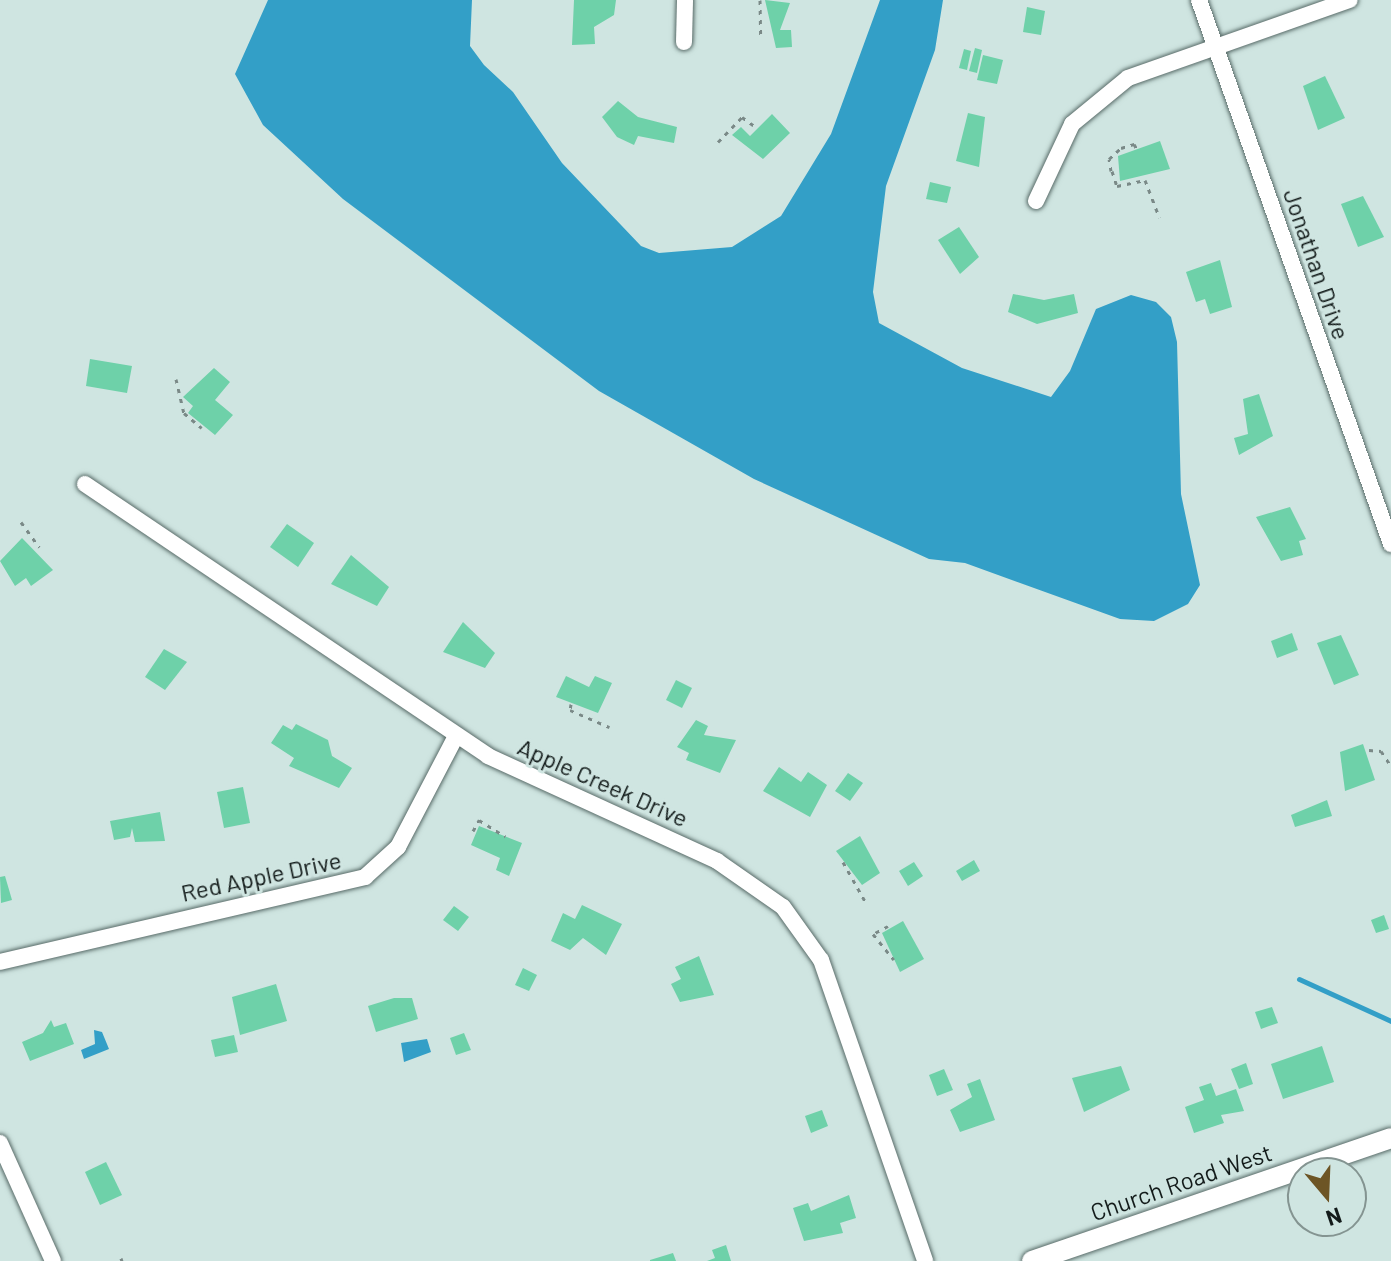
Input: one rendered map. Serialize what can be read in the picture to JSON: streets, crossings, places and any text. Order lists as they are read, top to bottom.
{
  "streets": {
    "street": [
      "Jonathan Drive",
      "Apple Creek Drive",
      "Red Apple Drive",
      "Church Road West"
    ]
  },
  "crossings": [
    ["Apple Creek Drive", "Red Apple Drive"]
  ],
  "north": "bottom"
}
